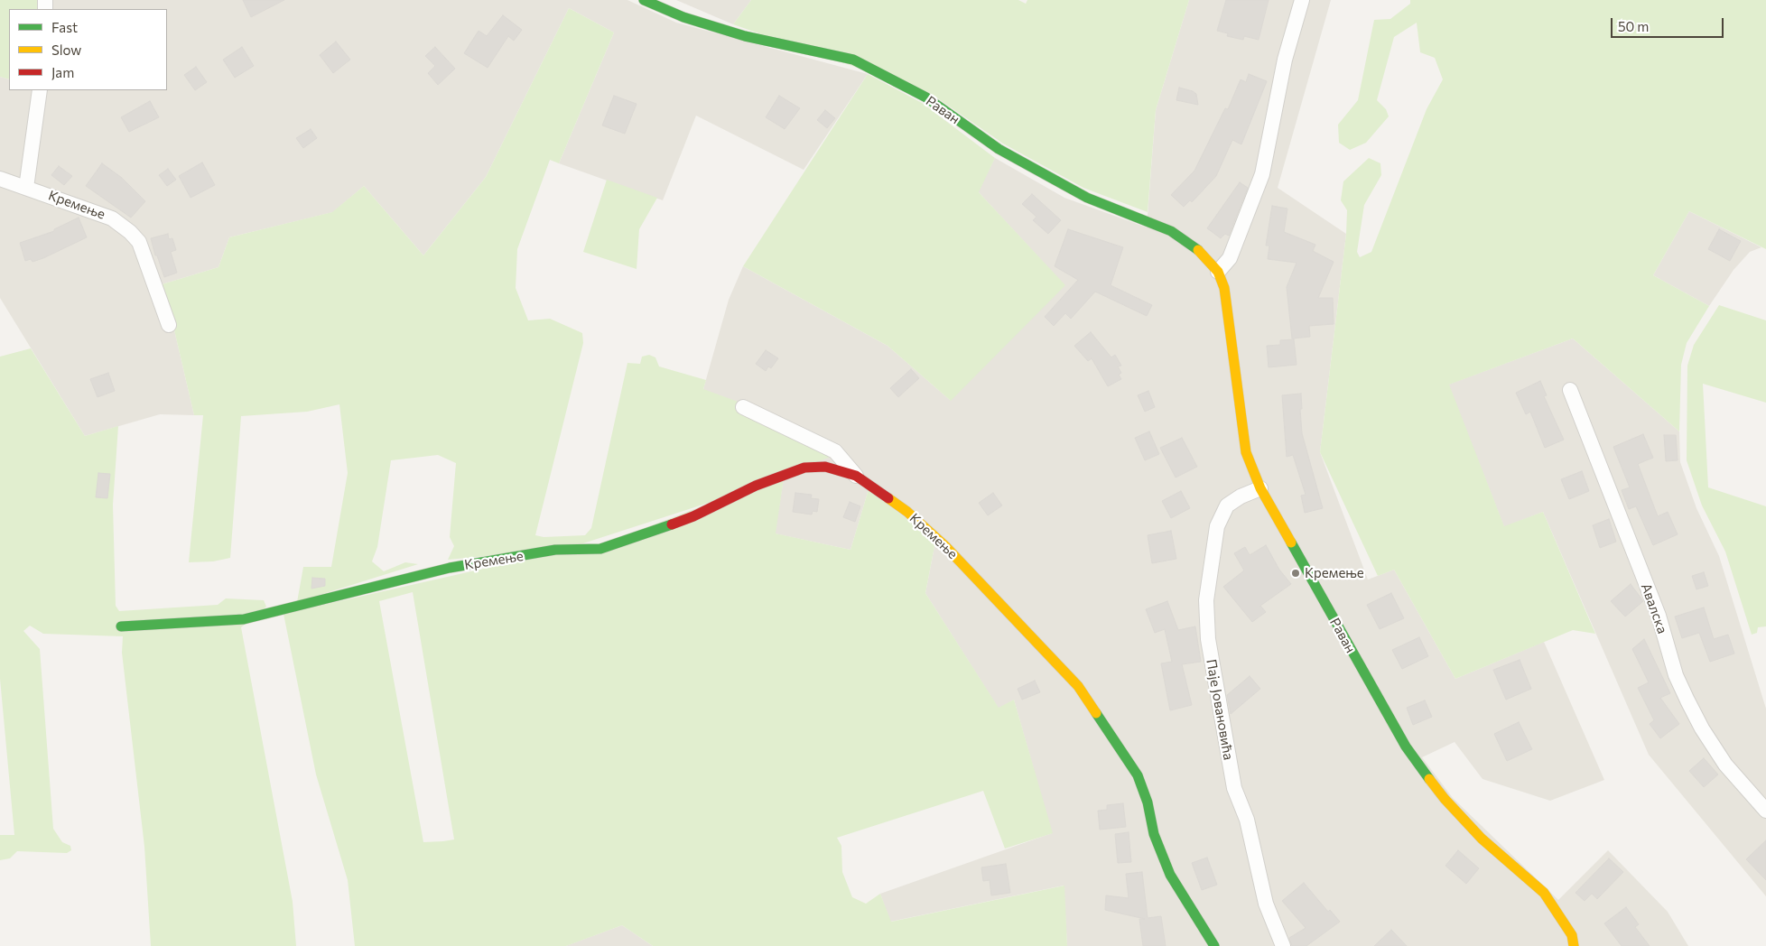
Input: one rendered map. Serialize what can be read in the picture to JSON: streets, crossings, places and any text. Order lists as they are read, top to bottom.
{
  "streets": {
    "street": [
      "Раван",
      "Кремење",
      "Авалска",
      "Паје Јовановића"
    ]
  },
  "crossings": [
    ["Раван", "Паје Јовановића"]
  ],
  "places": ["Кремење"],
  "legend": ["Fast", "Slow", "Jam"],
  "scale_bar": "50 m"
}
